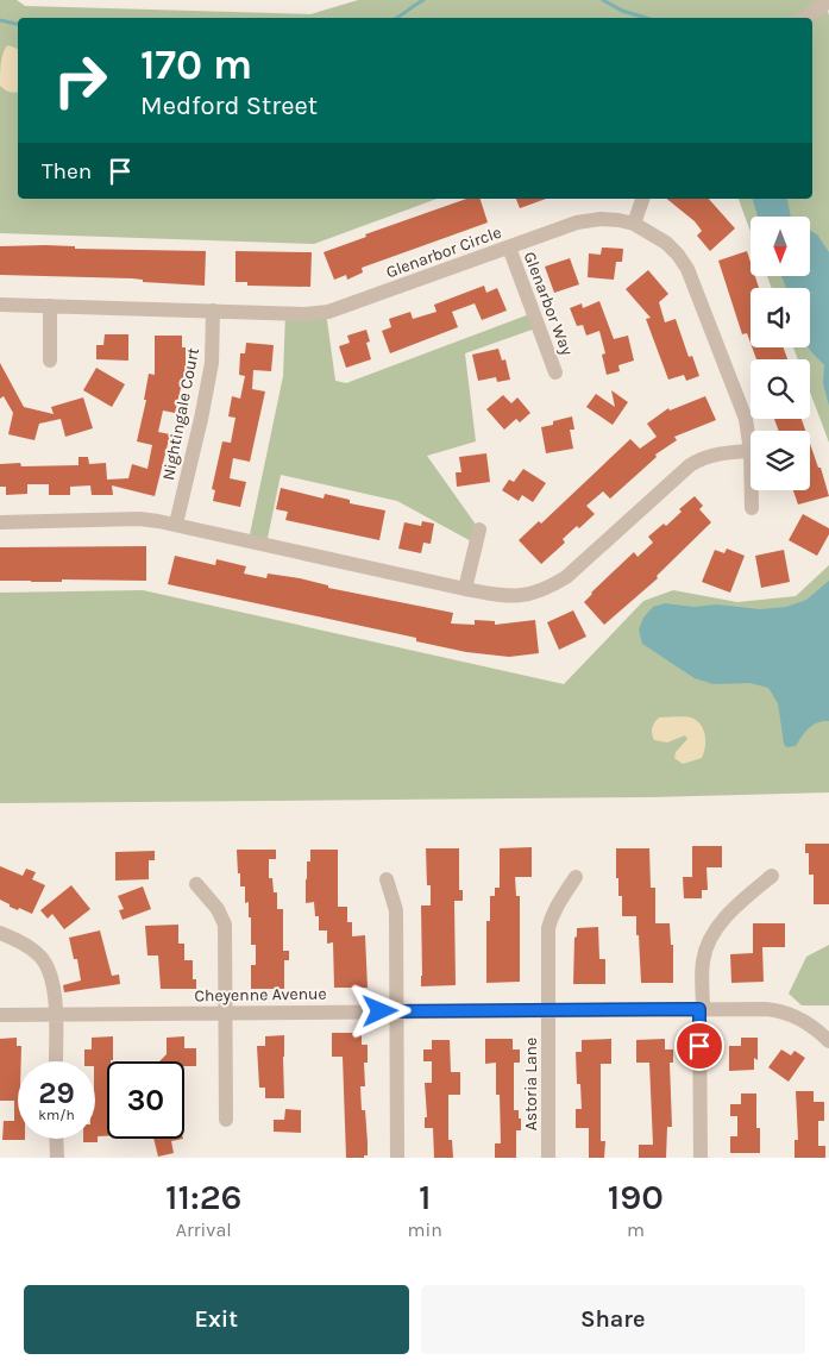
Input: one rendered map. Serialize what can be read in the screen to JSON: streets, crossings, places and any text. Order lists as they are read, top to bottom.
{
  "streets": {
    "street": [
      "Glenarbor Circle",
      "Glenarbor Way",
      "Nightingale Court",
      "Cheyenne Avenue",
      "Astoria Lane"
    ]
  },
  "crossings": [
    ["Glenarbor Circle", "Glenarbor Way"],
    ["Glenarbor Circle", "Nightingale Court"],
    ["Cheyenne Avenue", "Astoria Lane"]
  ],
  "north": "bottom",
  "page": {
    "turn": ["170 m", "Medford Street"],
    "then": "Then",
    "speed": "29 km/h",
    "limit": "30",
    "eta": [
      "11:26",
      "Arrival",
      "1",
      "min",
      "190",
      "m"
    ],
    "buttons": ["Exit", "Share"]
  }
}
